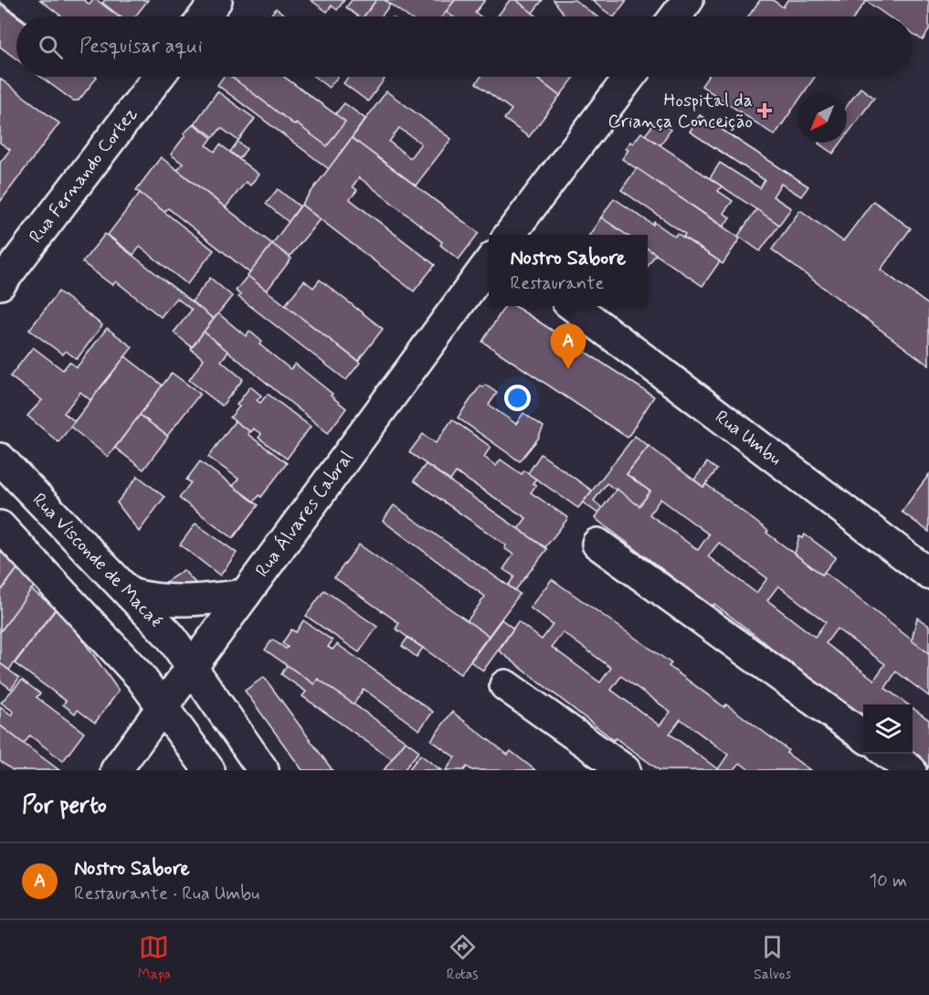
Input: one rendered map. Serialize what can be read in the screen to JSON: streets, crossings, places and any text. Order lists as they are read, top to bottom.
{
  "streets": {
    "street": [
      "Rua Fernando Cortez",
      "Rua Umbu",
      "Rua Álvares Cabral",
      "Rua Visconde de Macaé"
    ]
  },
  "crossings": [
    ["Rua Álvares Cabral", "Rua Visconde de Macaé"]
  ],
  "places": {
    "health": ["Hospital da Criança Conceição"]
  },
  "north": "bottom left",
  "page": {
    "search": "Pesquisar aqui",
    "popup": ["Nostro Sabore", "Restaurante"],
    "pins": "A",
    "heading": "Por perto",
    "list": [
      {
        "mark": "A",
        "name": "Nostro Sabore",
        "note": "Restaurante · Rua Umbu",
        "value": "10 m"
      }
    ],
    "nav": ["Mapa", "Rotas", "Salvos"]
  }
}
